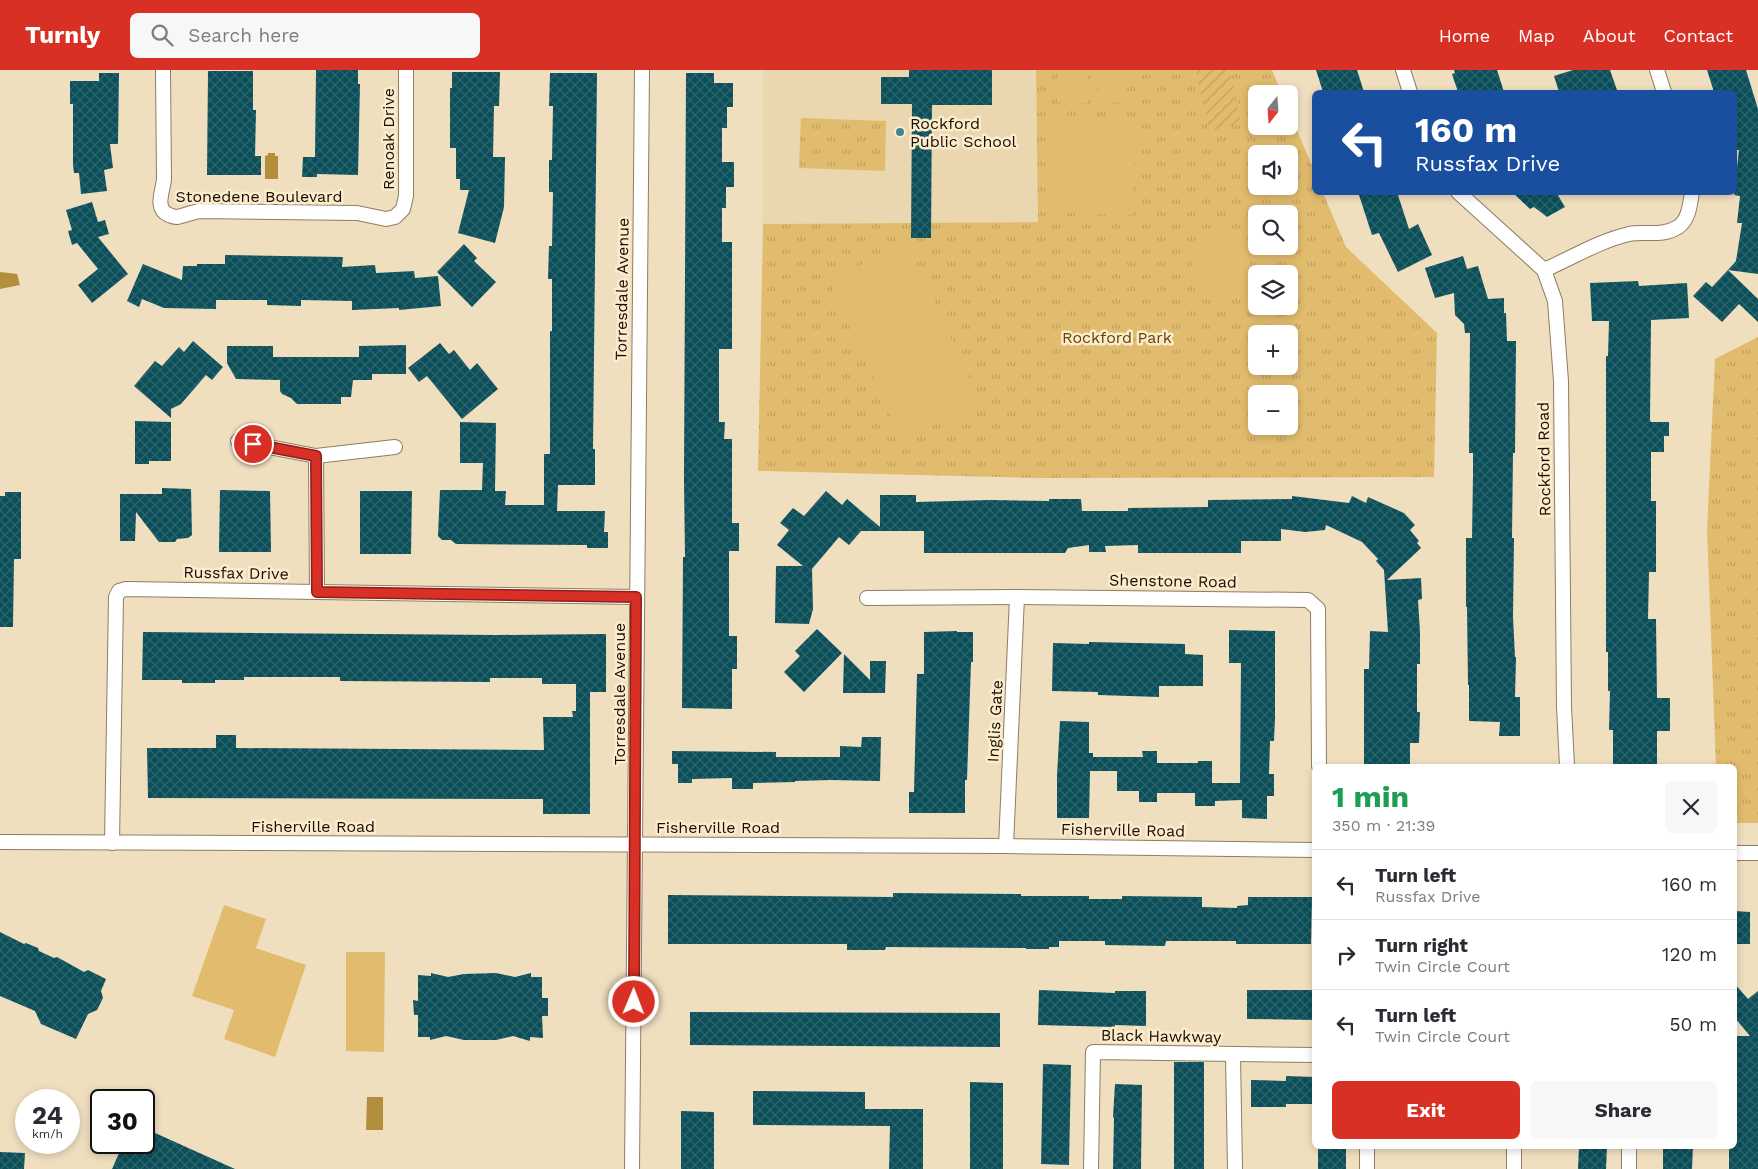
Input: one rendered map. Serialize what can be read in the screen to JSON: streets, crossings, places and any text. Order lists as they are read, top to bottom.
{
  "streets": {
    "street": [
      "Renoak Drive",
      "Stonedene Boulevard",
      "Torresdale Avenue",
      "Rockford Road",
      "Russfax Drive",
      "Shenstone Road",
      "Inglis Gate",
      "Fisherville Road",
      "Black Hawkway"
    ]
  },
  "crossings": [
    ["Renoak Drive", "Stonedene Boulevard"],
    ["Torresdale Avenue", "Russfax Drive"],
    ["Torresdale Avenue", "Fisherville Road"],
    ["Russfax Drive", "Fisherville Road"],
    ["Shenstone Road", "Inglis Gate"],
    ["Inglis Gate", "Fisherville Road"]
  ],
  "parks": ["Rockford Park"],
  "places": ["Rockford Public School"],
  "north": "bottom",
  "page": {
    "header": "Turnly",
    "search": "Search here",
    "nav": [
      "Home",
      "Map",
      "About",
      "Contact"
    ],
    "map_buttons": ["+", "−"],
    "turn": ["160 m", "Russfax Drive"],
    "heading": ["1 min", "350 m · 21:39"],
    "list": [
      {
        "name": "Turn left",
        "note": "Russfax Drive",
        "value": "160 m"
      },
      {
        "name": "Turn right",
        "note": "Twin Circle Court",
        "value": "120 m"
      },
      {
        "name": "Turn left",
        "note": "Twin Circle Court",
        "value": "50 m"
      }
    ],
    "buttons": ["Exit", "Share"],
    "speed": "24 km/h",
    "limit": "30"
  }
}
